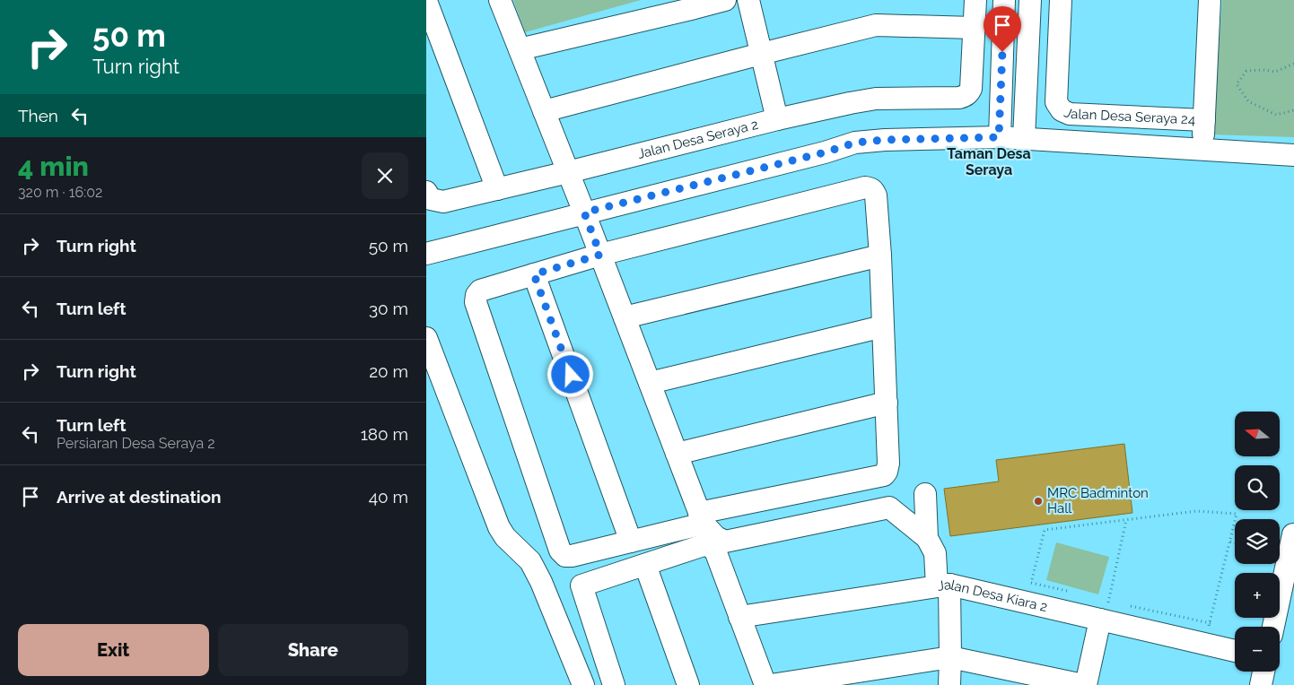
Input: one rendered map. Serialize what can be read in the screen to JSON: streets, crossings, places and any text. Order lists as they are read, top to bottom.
{
  "streets": {
    "street": ["Jalan Desa Seraya 24", "Jalan Desa Seraya 2", "Jalan Desa Kiara 2"]
  },
  "districts": ["Taman Desa Seraya"],
  "places": ["MRC Badminton Hall"],
  "north": "left",
  "page": {
    "turn": ["50 m", "Turn right"],
    "then": "Then",
    "heading": ["4 min", "320 m · 16:02"],
    "list": [
      {
        "name": "Turn right",
        "value": "50 m"
      },
      {
        "name": "Turn left",
        "value": "30 m"
      },
      {
        "name": "Turn right",
        "value": "20 m"
      },
      {
        "name": "Turn left",
        "note": "Persiaran Desa Seraya 2",
        "value": "180 m"
      },
      {
        "name": "Arrive at destination",
        "value": "40 m"
      }
    ],
    "map_buttons": ["+", "−"],
    "buttons": ["Exit", "Share"]
  }
}
